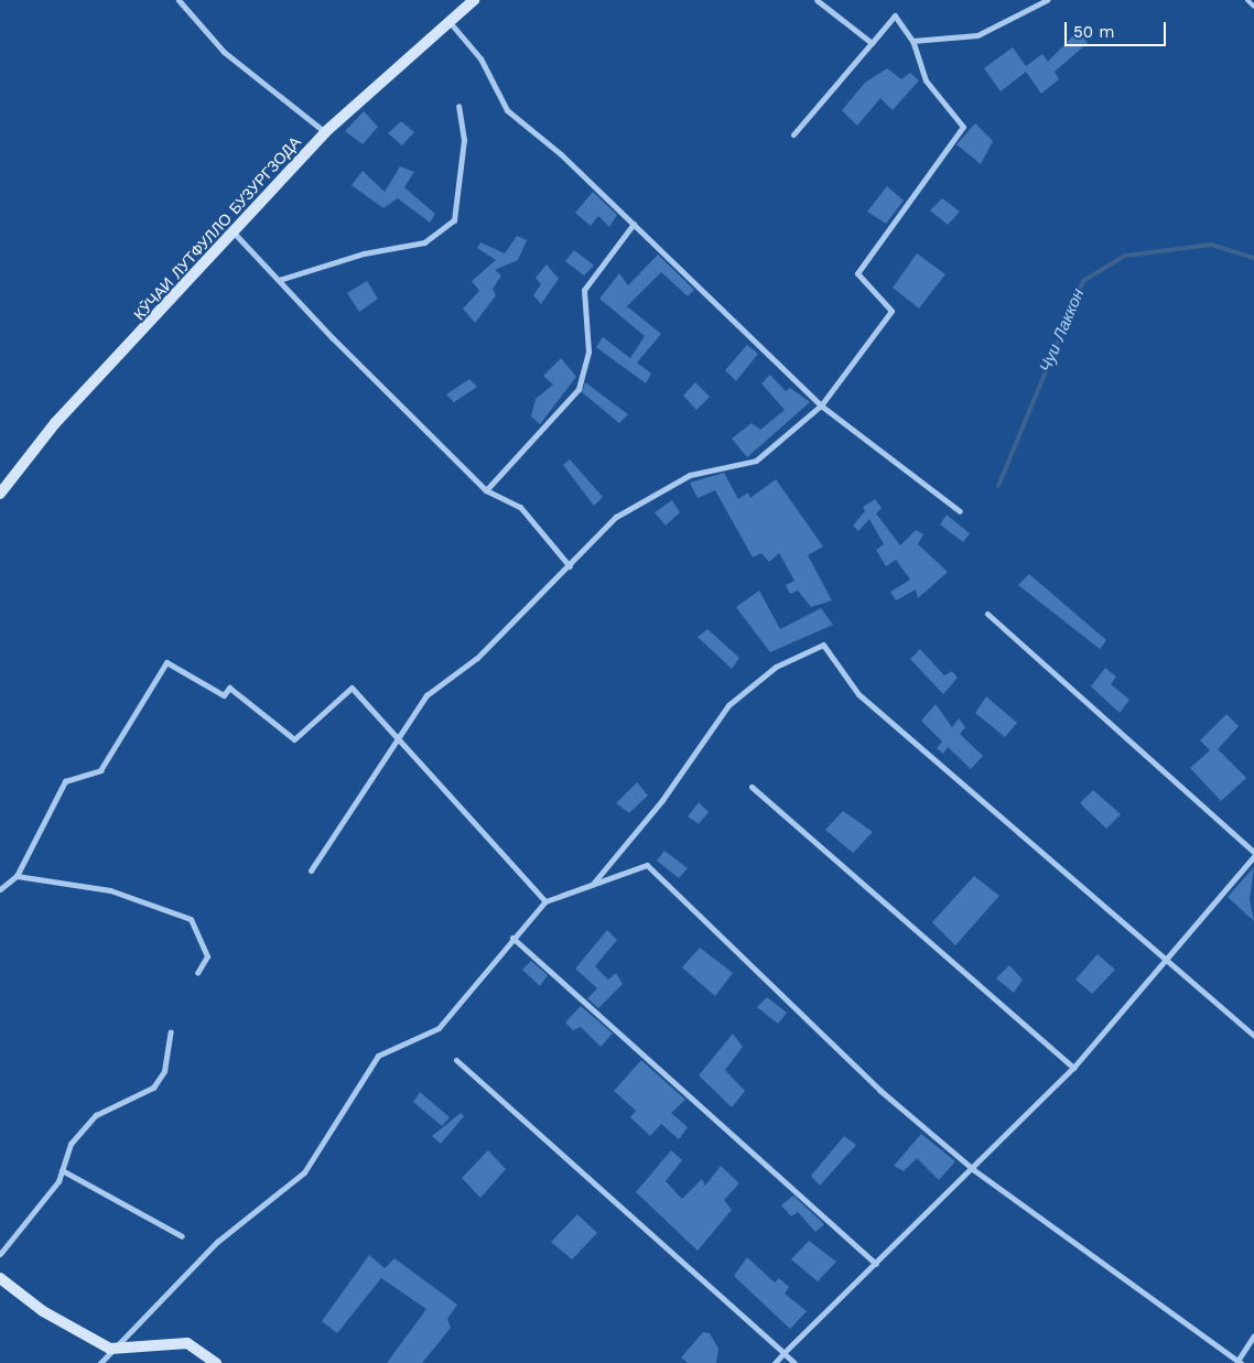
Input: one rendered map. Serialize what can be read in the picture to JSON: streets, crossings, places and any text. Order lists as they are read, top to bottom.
{
  "streets": {
    "main road": ["КӮЧАИ ЛУТФУЛЛО БУЗУРГЗОДА"]
  },
  "water": ["Чуи Лаккон"],
  "scale_bar": "50 m"
}
